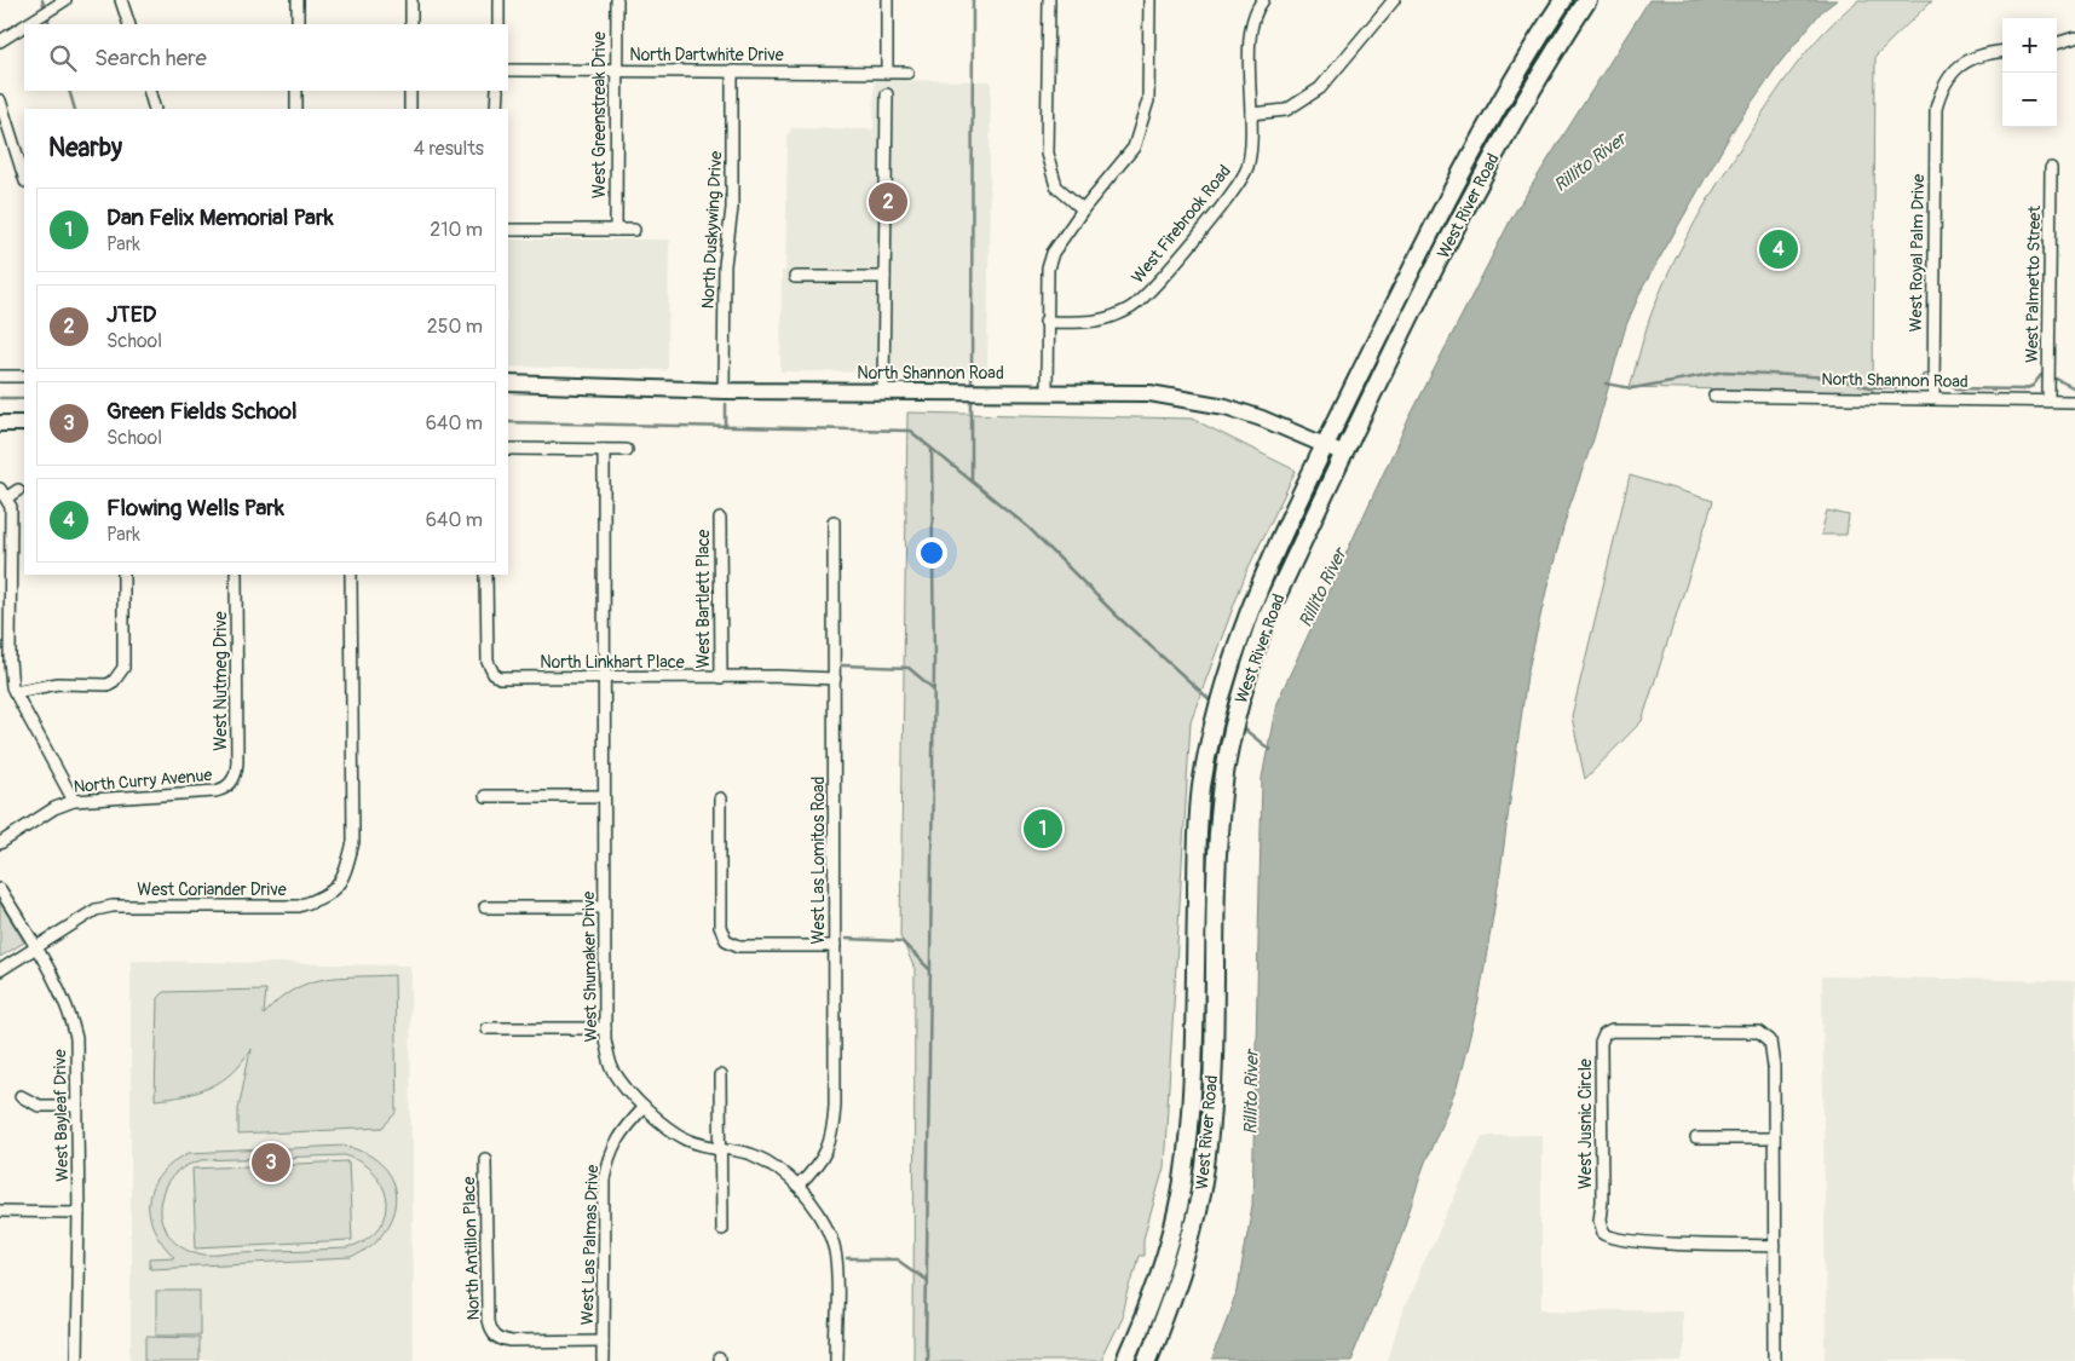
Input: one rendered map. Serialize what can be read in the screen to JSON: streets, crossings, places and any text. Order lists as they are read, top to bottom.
{
  "streets": {
    "main road": ["West River Road"],
    "street": [
      "North Dartwhite Drive",
      "West Greenstreak Drive",
      "West Firebrook Road",
      "North Duskywing Drive",
      "West Royal Palm Drive",
      "West Palmetto Street",
      "North Shannon Road",
      "West Bartlett Place",
      "North Linkhart Place",
      "West Nutmeg Drive",
      "North Curry Avenue",
      "West Las Lomitos Road",
      "West Coriander Drive",
      "West Shumaker Drive",
      "West Bayleaf Drive",
      "West Jusnic Circle",
      "West Las Palmas Drive",
      "North Antillon Place"
    ]
  },
  "crossings": [
    ["North Dartwhite Drive", "West Greenstreak Drive"],
    ["North Dartwhite Drive", "North Duskywing Drive"],
    ["West River Road", "North Shannon Road"],
    ["North Duskywing Drive", "North Shannon Road"],
    ["West Royal Palm Drive", "North Shannon Road"],
    ["West Palmetto Street", "North Shannon Road"],
    ["West Bartlett Place", "North Linkhart Place"],
    ["North Linkhart Place", "West Las Lomitos Road"],
    ["North Linkhart Place", "West Shumaker Drive"],
    ["West Nutmeg Drive", "North Curry Avenue"],
    ["West Las Lomitos Road", "West Shumaker Drive"],
    ["West Coriander Drive", "West Bayleaf Drive"],
    ["West Shumaker Drive", "West Las Palmas Drive"],
    ["West Las Palmas Drive", "North Antillon Place"]
  ],
  "water": ["Rillito River"],
  "page": {
    "map_buttons": ["+", "−"],
    "search": "Search here",
    "heading": ["Nearby", "4 results"],
    "pins": [
      "2",
      "4",
      "1",
      "3"
    ],
    "list": [
      {
        "mark": "1",
        "name": "Dan Felix Memorial Park",
        "note": "Park",
        "value": "210 m"
      },
      {
        "mark": "2",
        "name": "JTED",
        "note": "School",
        "value": "250 m"
      },
      {
        "mark": "3",
        "name": "Green Fields School",
        "note": "School",
        "value": "640 m"
      },
      {
        "mark": "4",
        "name": "Flowing Wells Park",
        "note": "Park",
        "value": "640 m"
      }
    ]
  }
}
